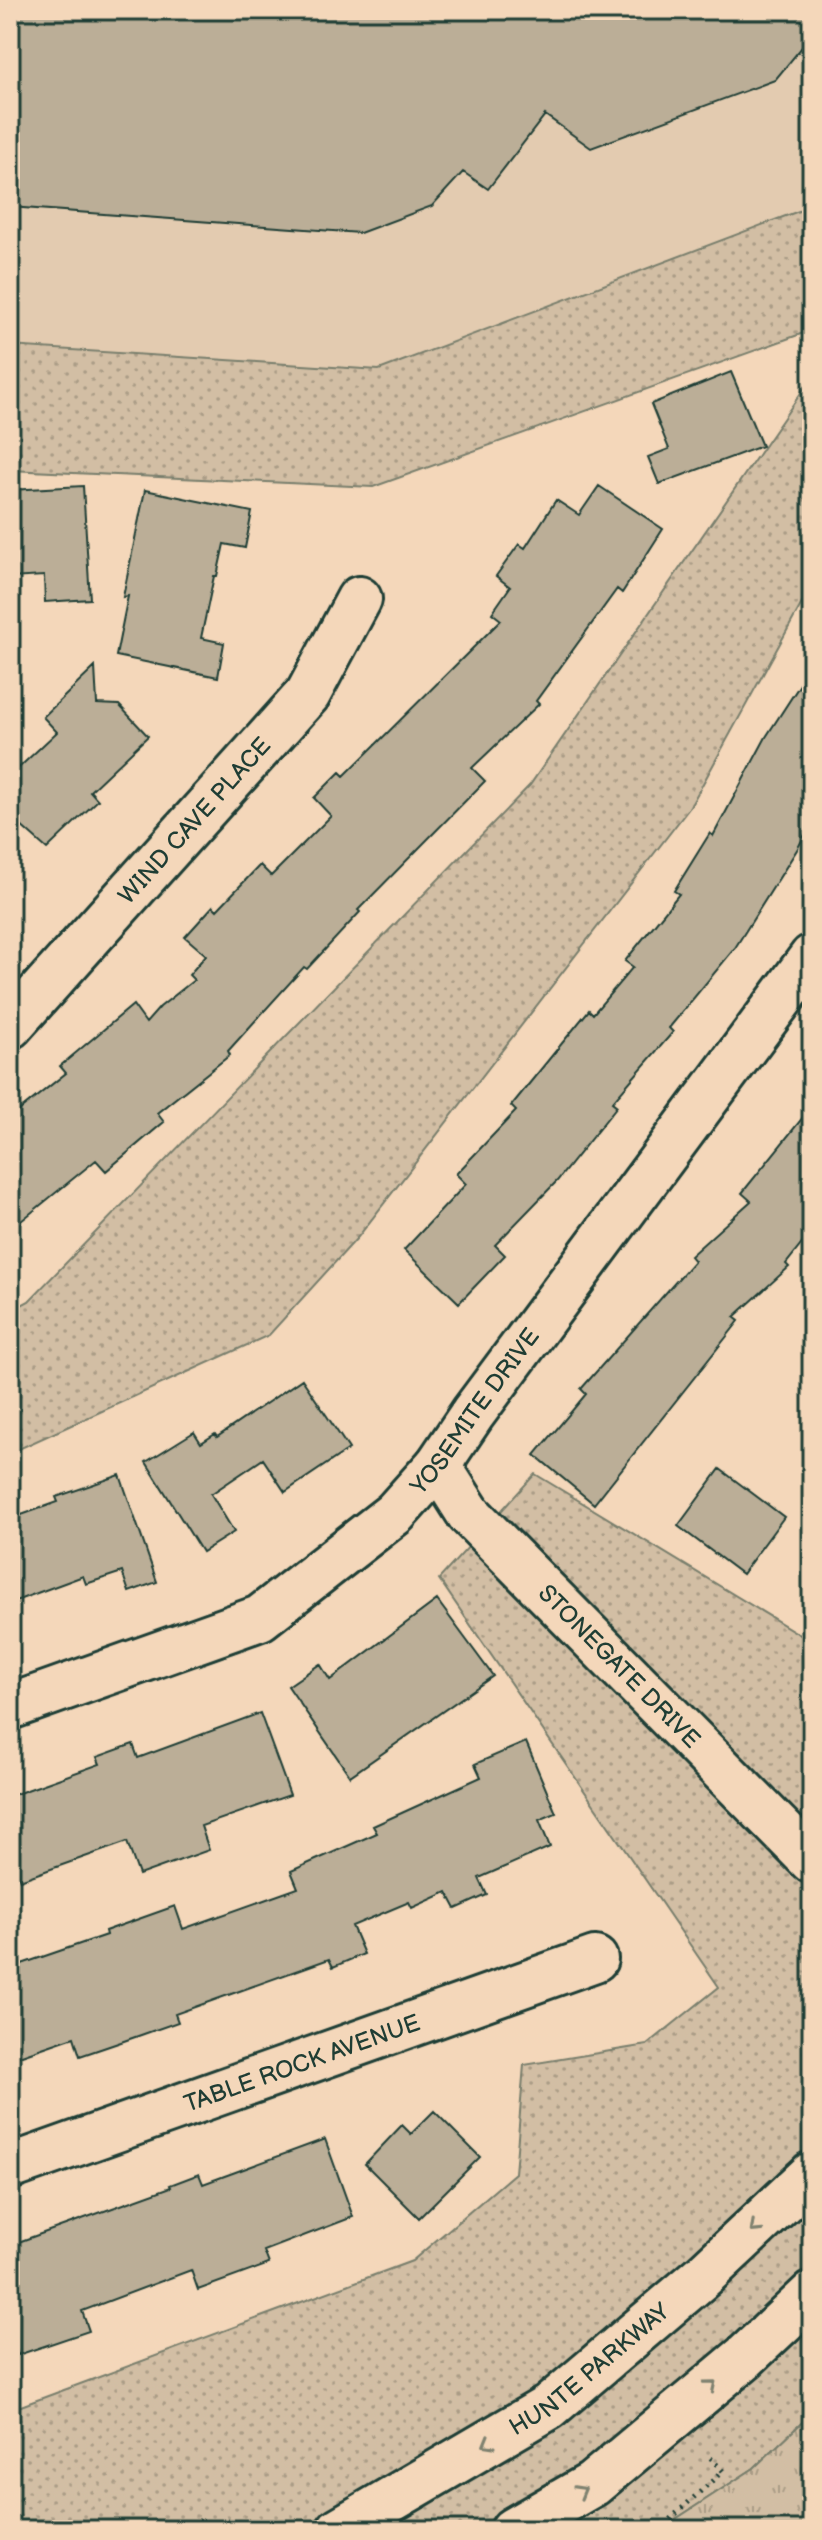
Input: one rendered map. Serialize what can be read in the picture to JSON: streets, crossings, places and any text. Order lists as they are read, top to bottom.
{
  "streets": {
    "street": [
      "WIND CAVE PLACE",
      "YOSEMITE DRIVE",
      "STONEGATE DRIVE",
      "TABLE ROCK AVENUE",
      "HUNTE PARKWAY"
    ]
  },
  "crossings": [
    ["YOSEMITE DRIVE", "STONEGATE DRIVE"]
  ]
}
